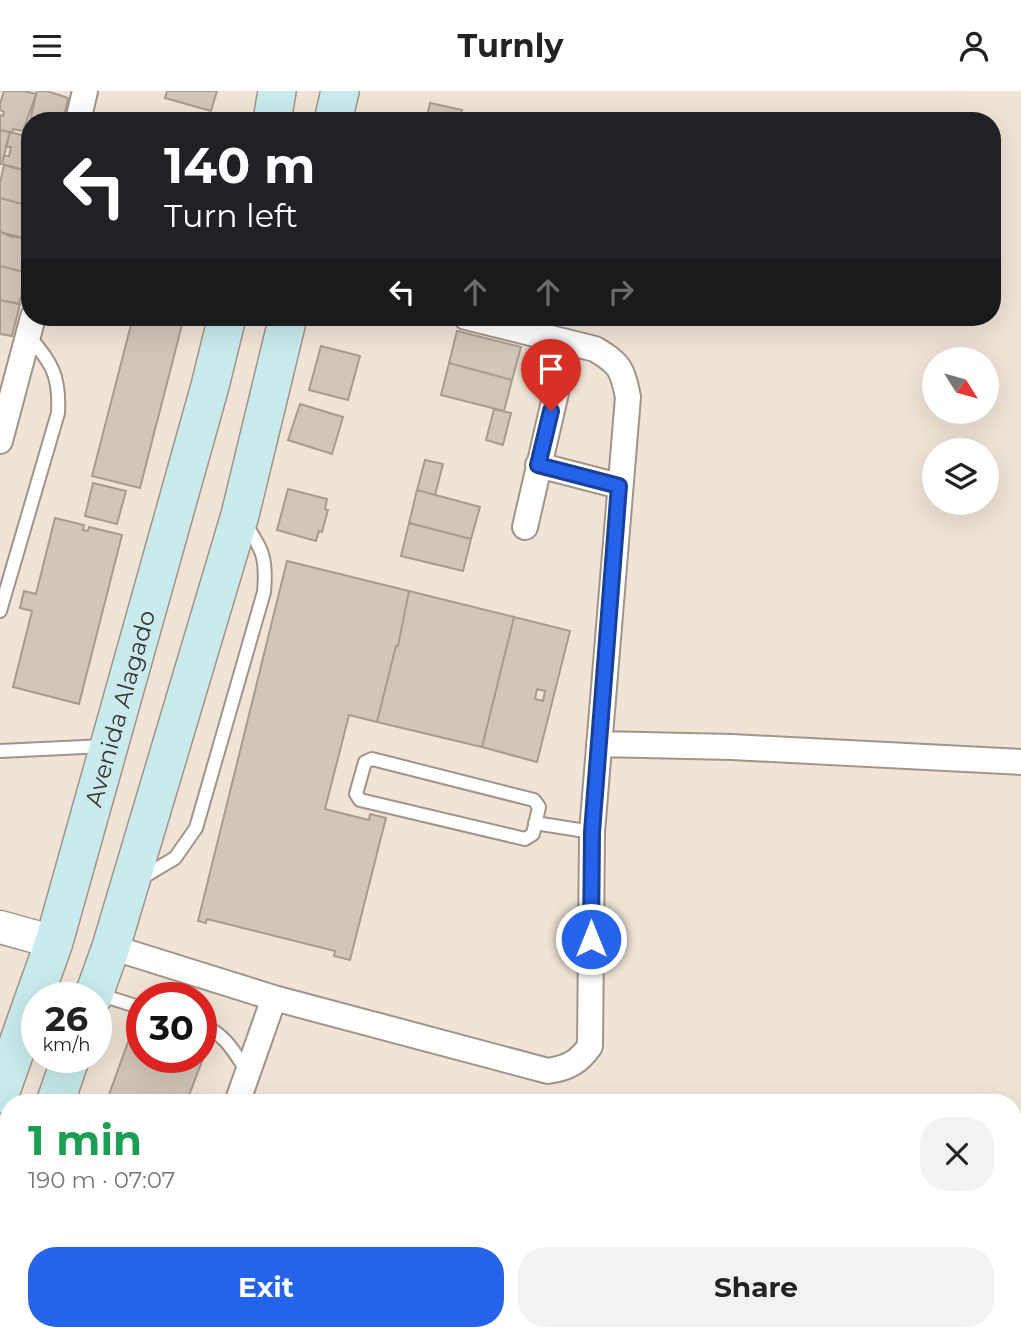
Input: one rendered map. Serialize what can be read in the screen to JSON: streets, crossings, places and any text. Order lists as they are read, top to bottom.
{
  "streets": {
    "main road": ["Avenida Alagado"]
  },
  "north": "bottom right",
  "page": {
    "header": "Turnly",
    "turn": ["140 m", "Turn left"],
    "speed": "26 km/h",
    "limit": "30",
    "heading": ["1 min", "190 m · 07:07"],
    "buttons": ["Exit", "Share"]
  }
}
